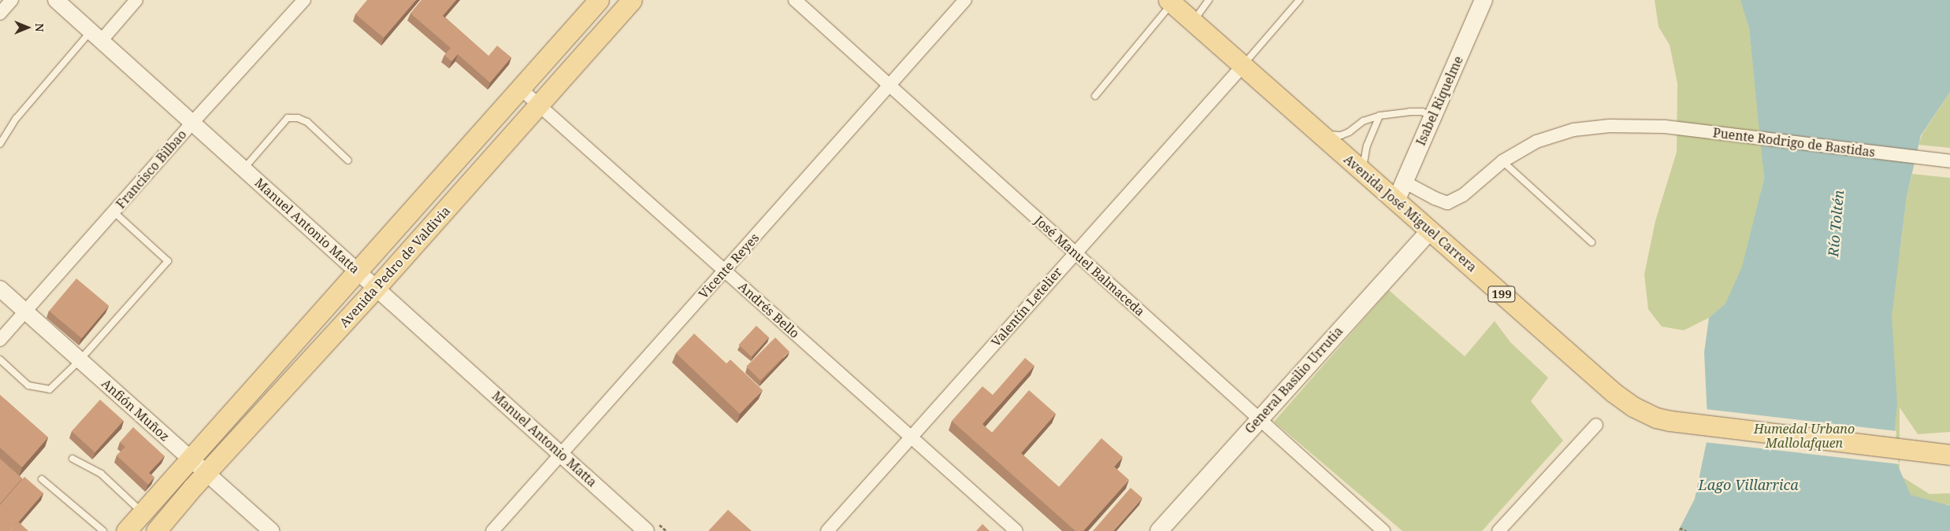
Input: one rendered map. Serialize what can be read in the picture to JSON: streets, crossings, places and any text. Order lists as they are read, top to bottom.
{
  "streets": {
    "main road": [
      "Isabel Riquelme",
      "Avenida José Miguel Carrera",
      "Avenida Pedro de Valdivia",
      "199",
      "General Basilio Urrutia"
    ],
    "street": [
      "Puente Rodrigo de Bastidas",
      "Francisco Bilbao",
      "Manuel Antonio Matta",
      "Vicente Reyes",
      "José Manuel Balmaceda",
      "Valentín Letelier",
      "Andrés Bello",
      "Anfión Muñoz"
    ]
  },
  "crossings": [
    ["Isabel Riquelme", "Avenida José Miguel Carrera"],
    ["Francisco Bilbao", "Manuel Antonio Matta"],
    ["Francisco Bilbao", "Anfión Muñoz"],
    ["Avenida José Miguel Carrera", "Valentín Letelier"],
    ["Avenida José Miguel Carrera", "General Basilio Urrutia"],
    ["Manuel Antonio Matta", "Vicente Reyes"],
    ["Manuel Antonio Matta", "Avenida Pedro de Valdivia"],
    ["Vicente Reyes", "José Manuel Balmaceda"],
    ["Vicente Reyes", "Andrés Bello"],
    ["José Manuel Balmaceda", "Valentín Letelier"],
    ["José Manuel Balmaceda", "General Basilio Urrutia"],
    ["Avenida Pedro de Valdivia", "Andrés Bello"],
    ["Avenida Pedro de Valdivia", "Anfión Muñoz"],
    ["Valentín Letelier", "Andrés Bello"]
  ],
  "water": ["Río Toltén", "Lago Villarrica"],
  "parks": ["Humedal Urbano Mallolafquen"],
  "north": "right"
}
